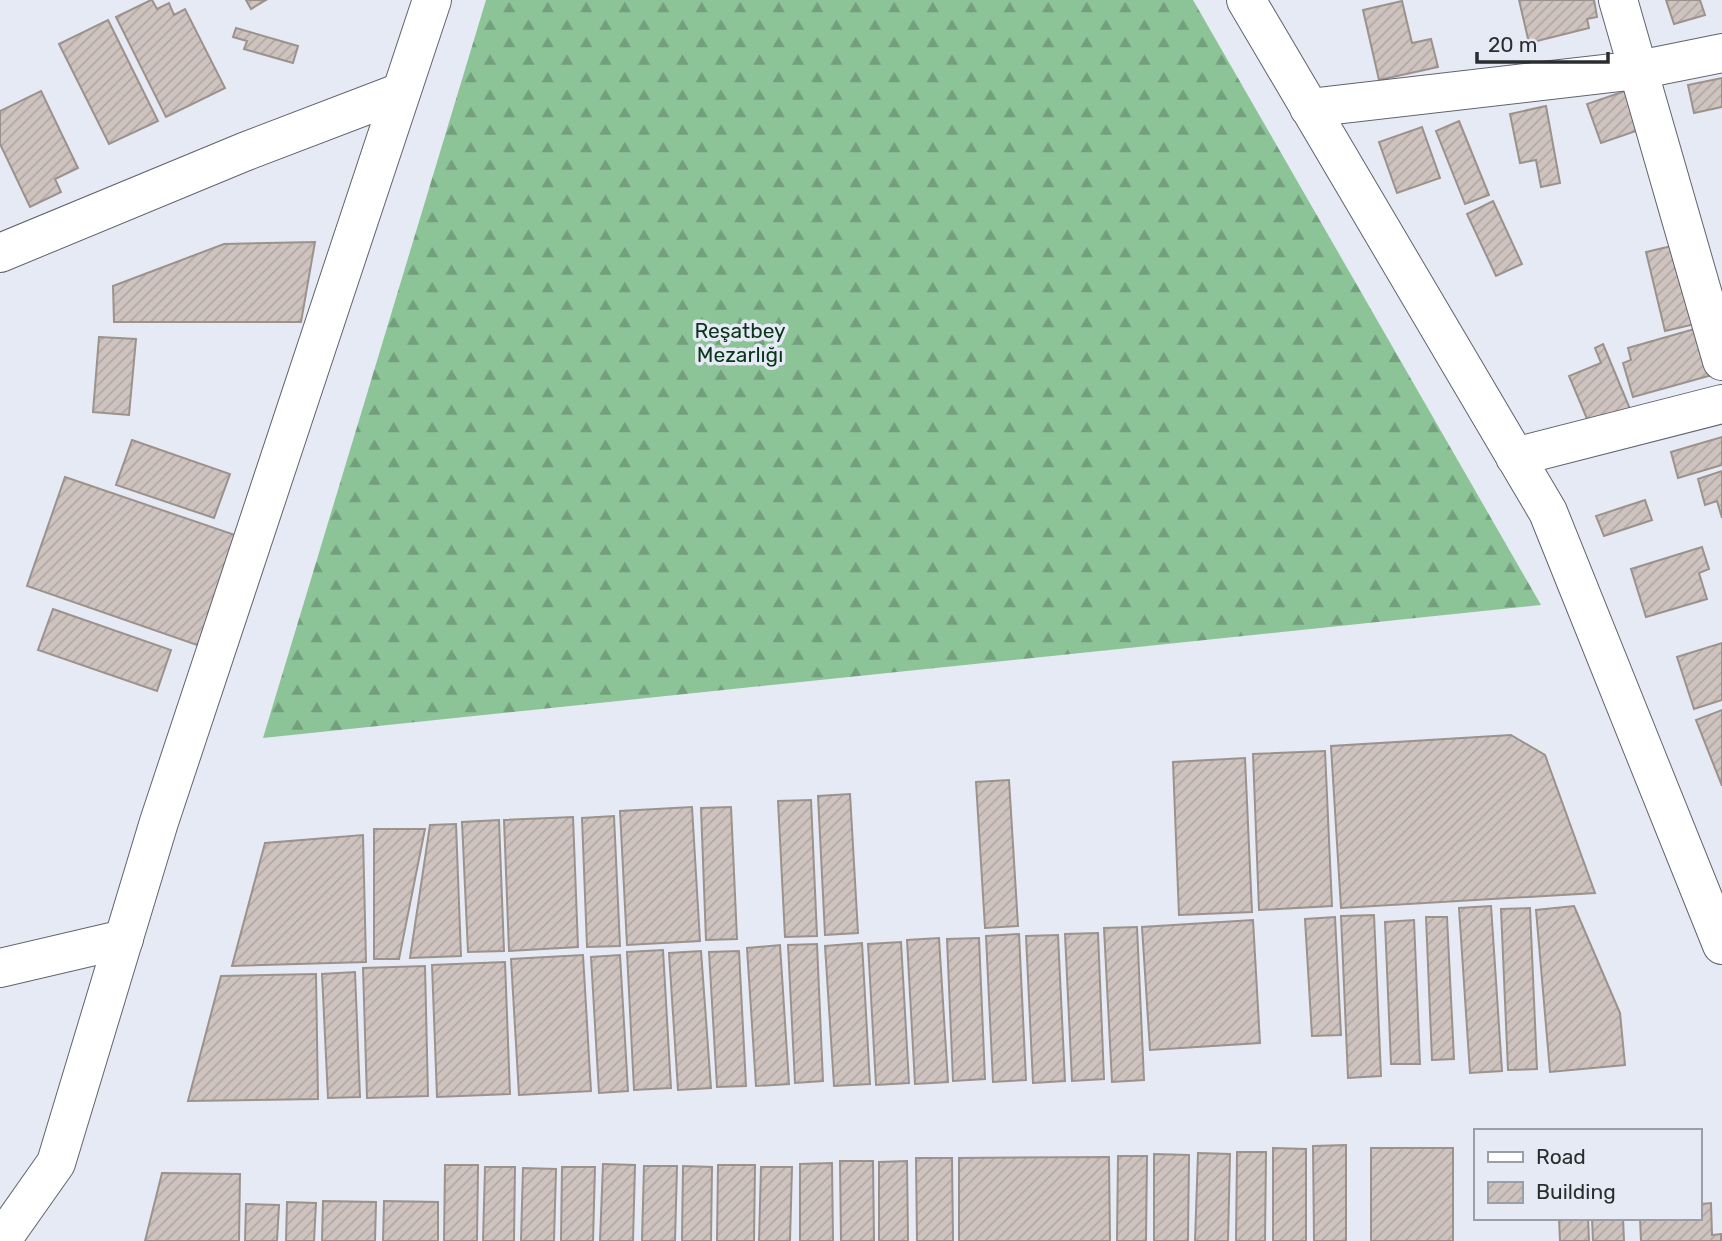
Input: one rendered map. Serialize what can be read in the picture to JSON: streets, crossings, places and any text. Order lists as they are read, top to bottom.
{
  "parks": ["Reşatbey Mezarlığı"],
  "legend": ["Road", "Building"],
  "scale_bar": "20 m"
}
